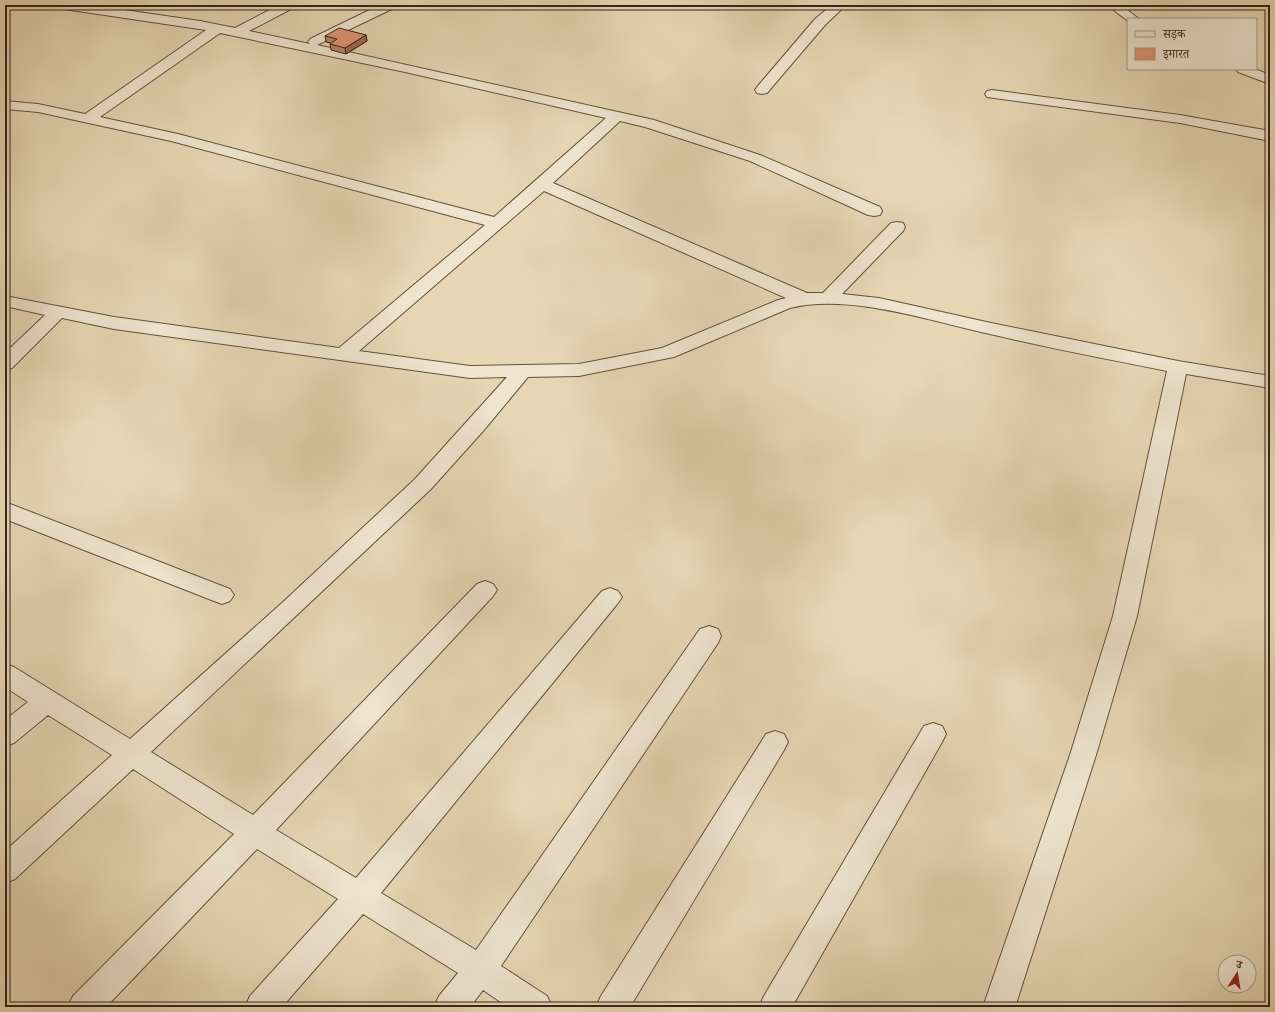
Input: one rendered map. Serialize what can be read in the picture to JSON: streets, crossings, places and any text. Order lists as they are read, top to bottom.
{
  "legend": ["सड़क", "इमारत"],
  "north": "top"
}
